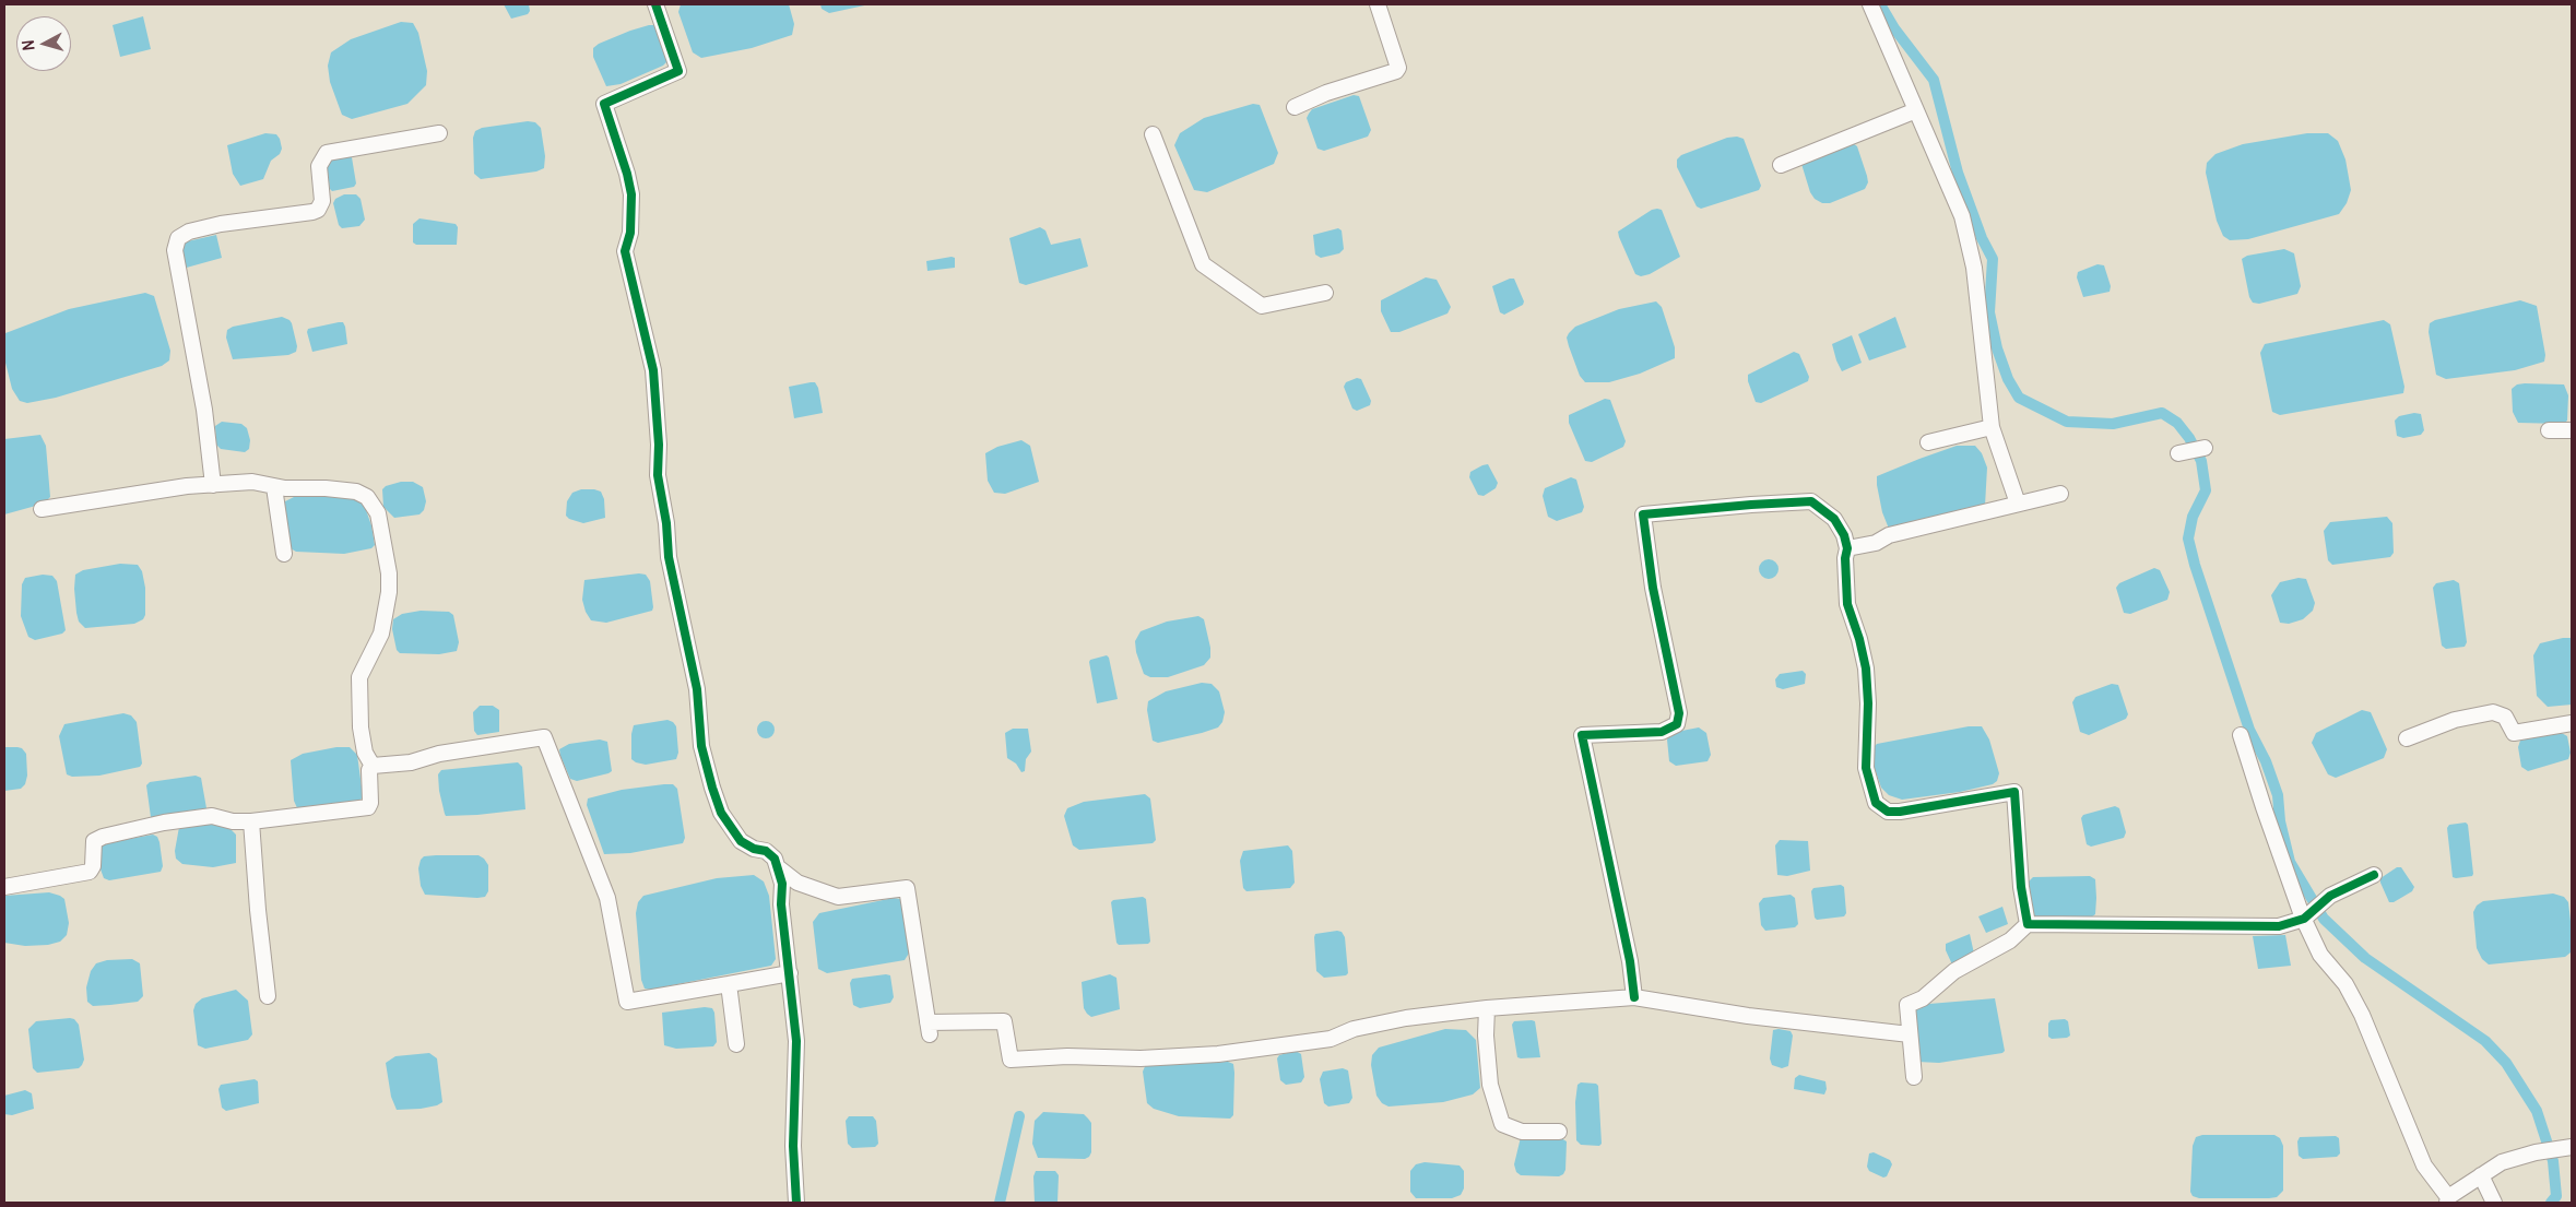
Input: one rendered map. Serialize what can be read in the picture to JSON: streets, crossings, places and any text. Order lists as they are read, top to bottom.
{
  "north": "left"
}
